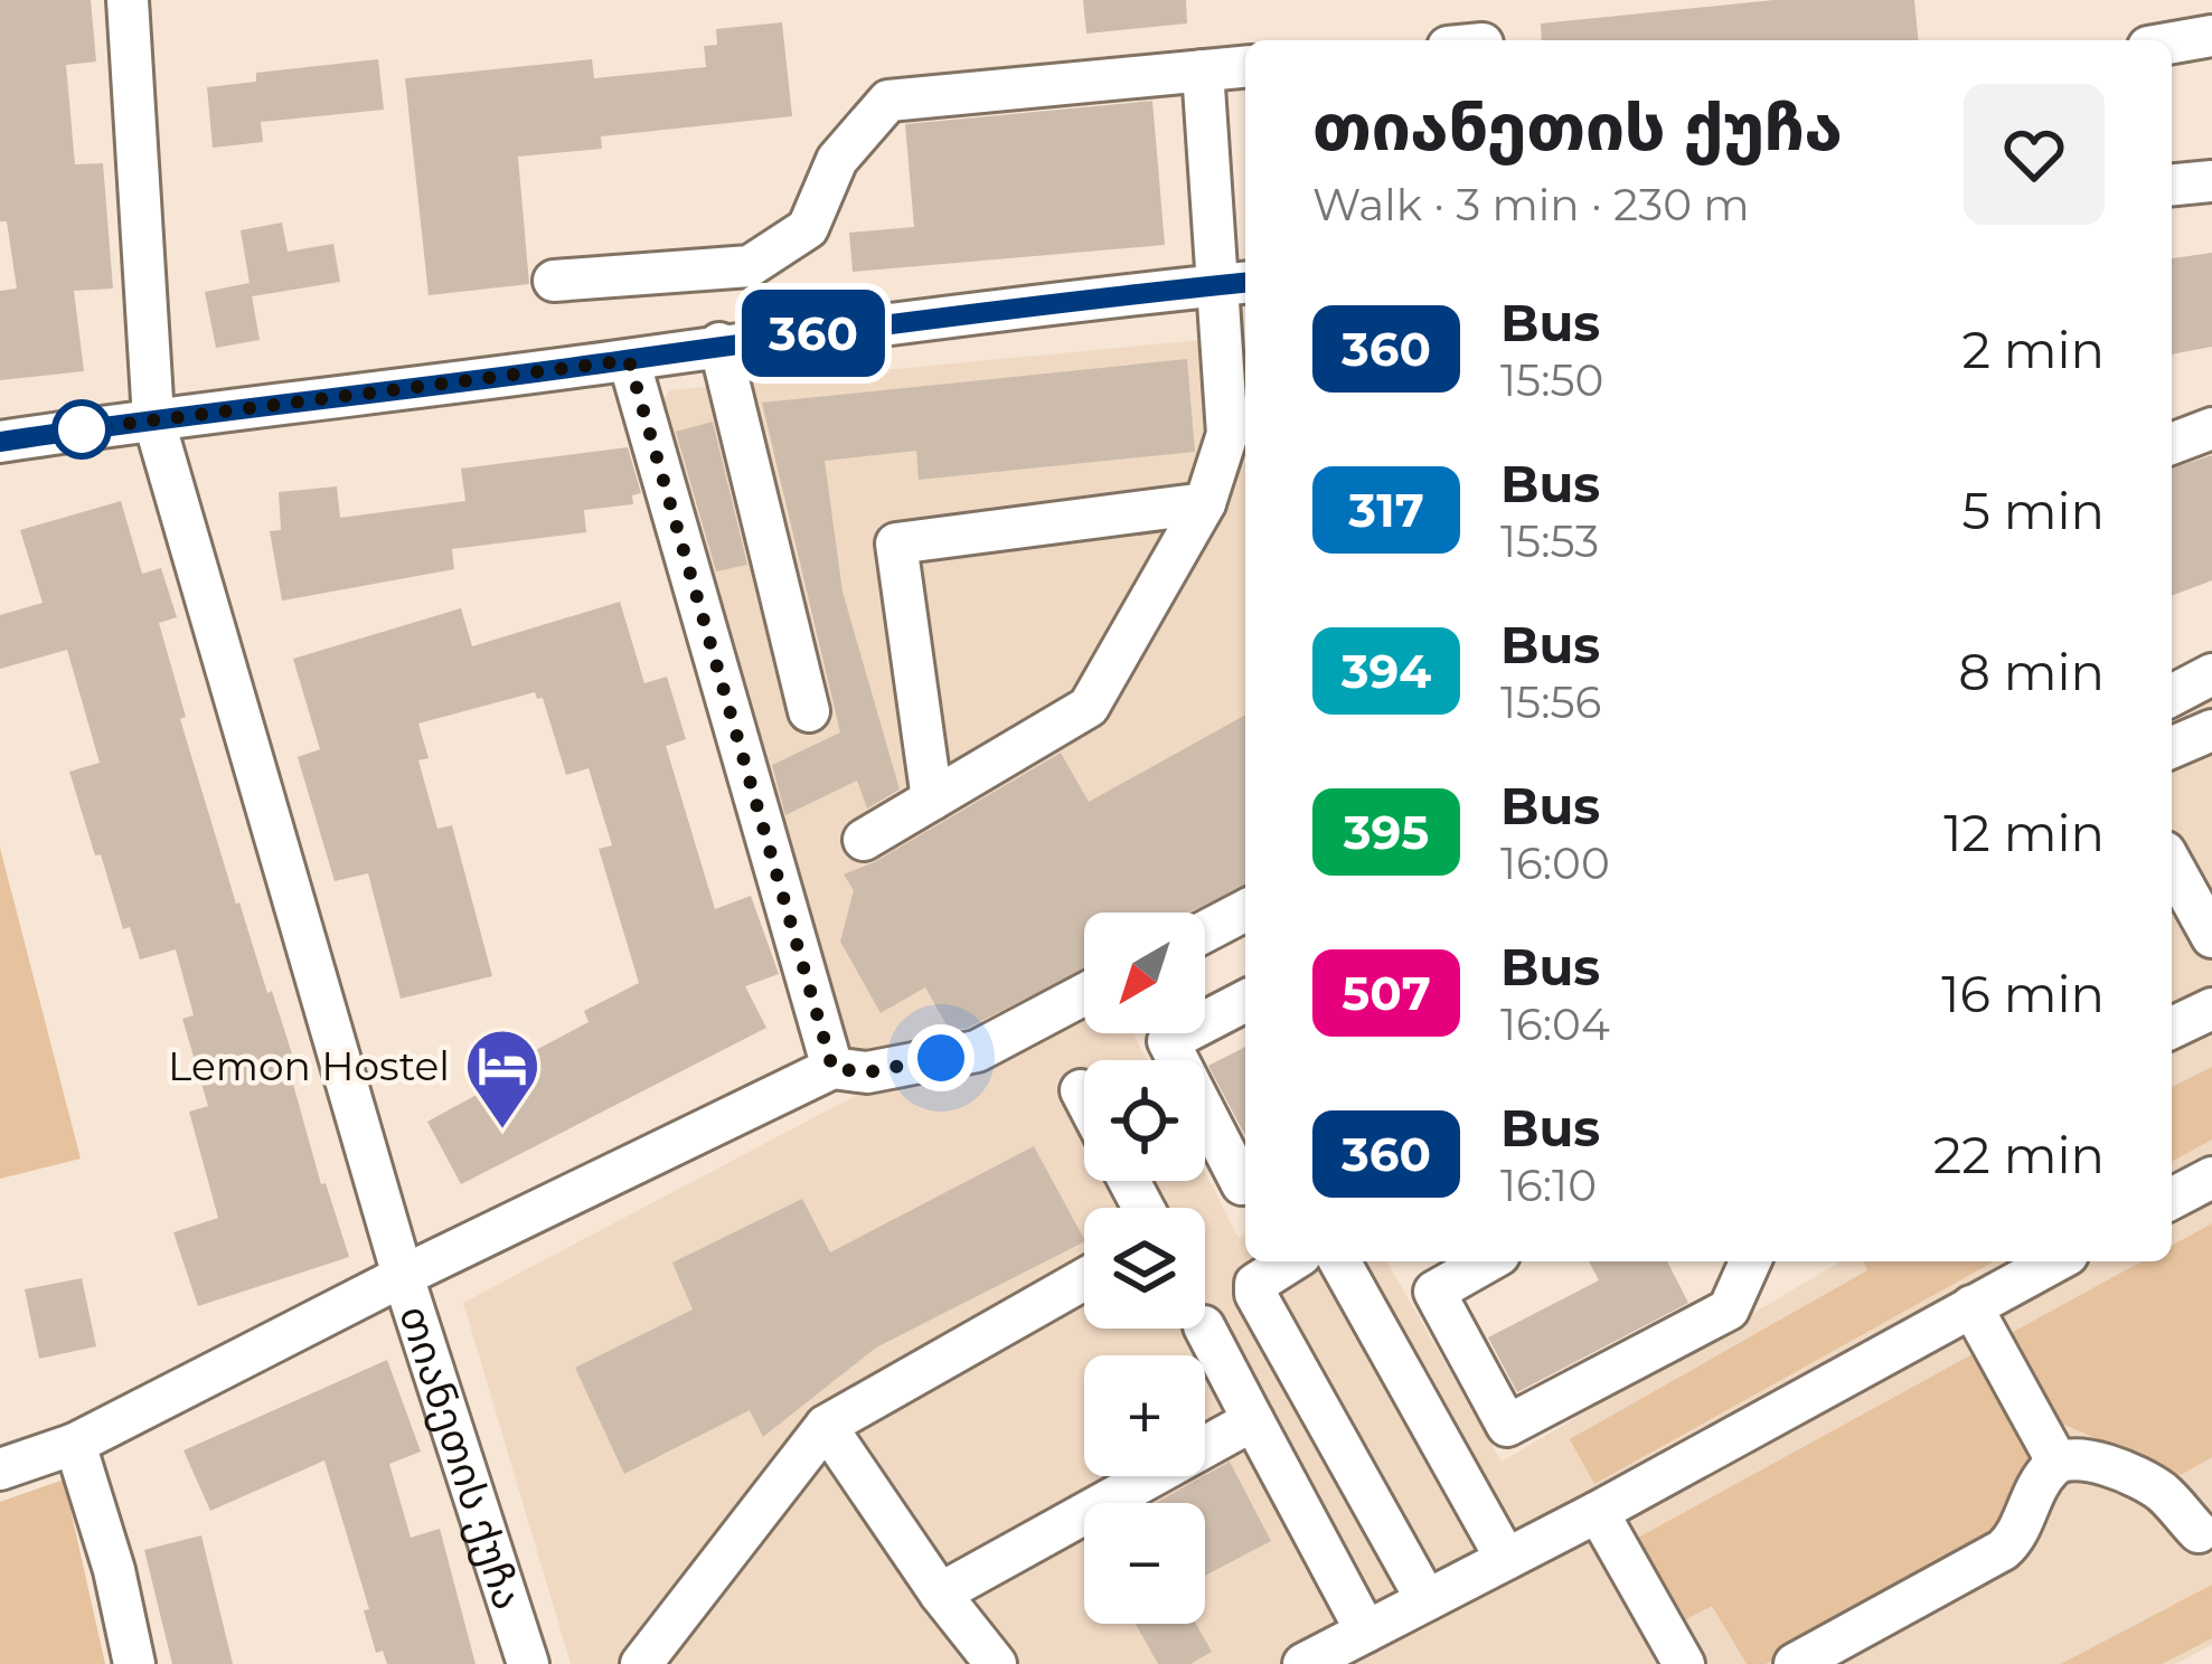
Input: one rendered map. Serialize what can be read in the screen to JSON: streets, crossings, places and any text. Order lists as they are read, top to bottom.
{
  "streets": {
    "street": ["თიანეთის ქუჩა"]
  },
  "places": {
    "hotel": ["Lemon Hostel"]
  },
  "lines": ["bus line 360"],
  "north": "bottom left",
  "page": {
    "on_map": "360",
    "heading": ["თიანეთის ქუჩა", "Walk · 3 min · 230 m"],
    "list": [
      {
        "mark": "360",
        "name": "Bus",
        "note": "15:50",
        "value": "2 min"
      },
      {
        "mark": "317",
        "name": "Bus",
        "note": "15:53",
        "value": "5 min"
      },
      {
        "mark": "394",
        "name": "Bus",
        "note": "15:56",
        "value": "8 min"
      },
      {
        "mark": "395",
        "name": "Bus",
        "note": "16:00",
        "value": "12 min"
      },
      {
        "mark": "507",
        "name": "Bus",
        "note": "16:04",
        "value": "16 min"
      },
      {
        "mark": "360",
        "name": "Bus",
        "note": "16:10",
        "value": "22 min"
      }
    ],
    "map_buttons": ["+", "−"]
  }
}
